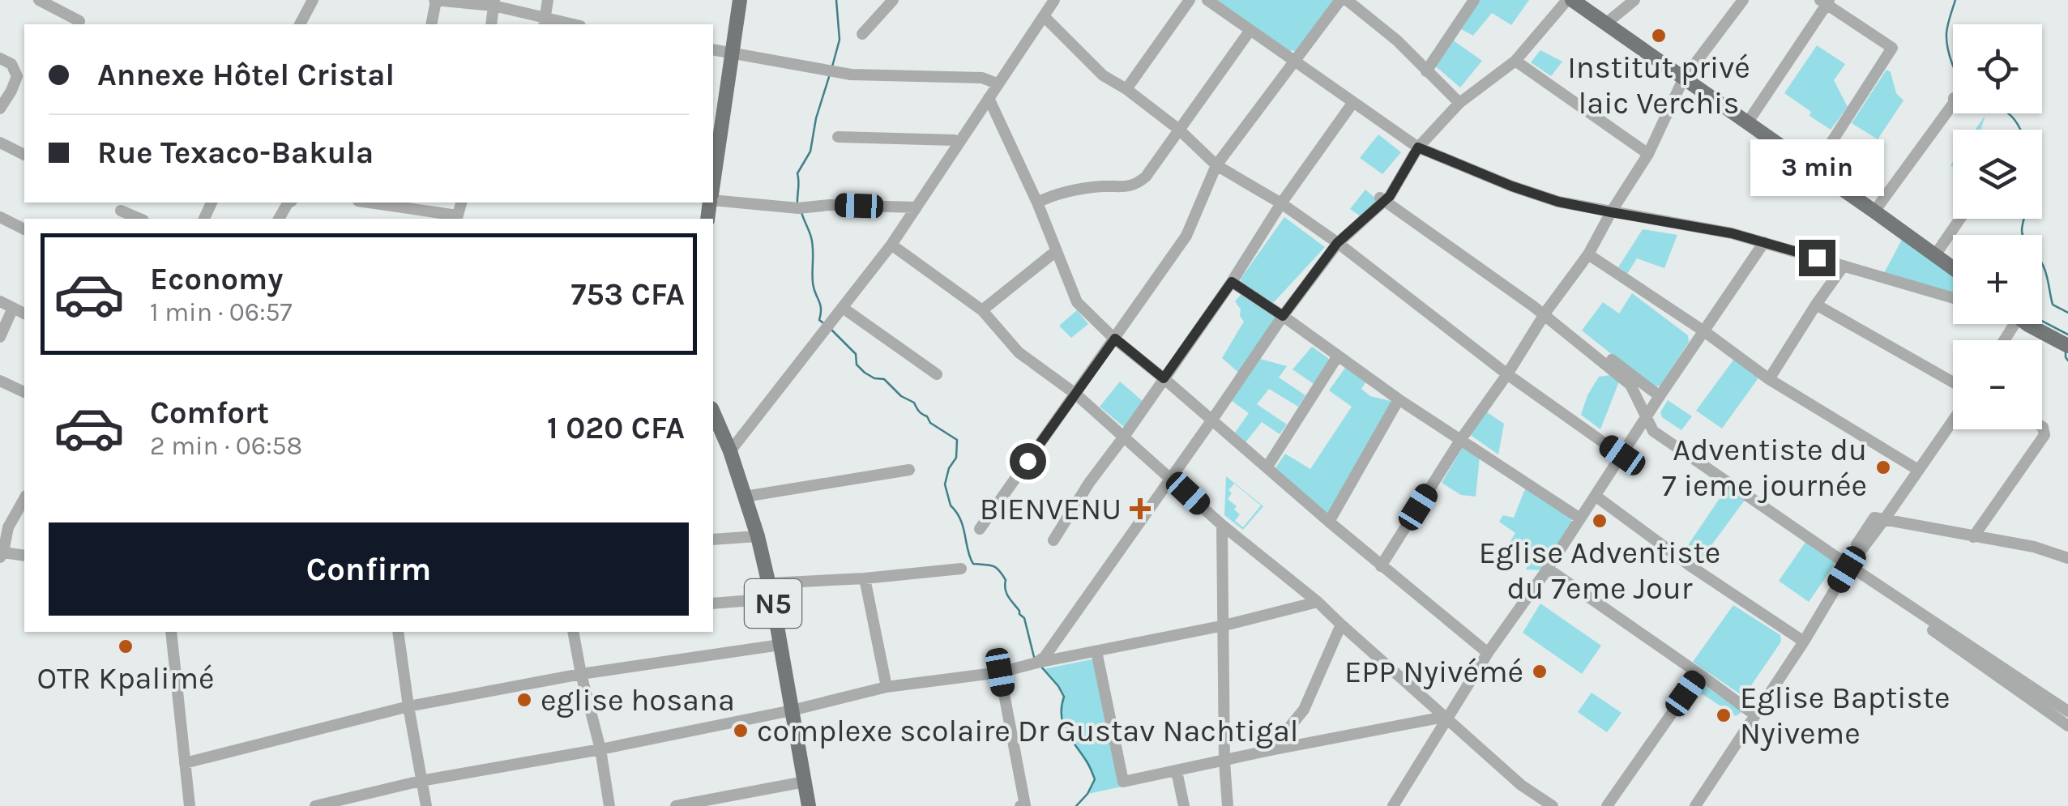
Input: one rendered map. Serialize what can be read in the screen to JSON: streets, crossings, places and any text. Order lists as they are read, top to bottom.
{
  "streets": {
    "main road": ["N5"]
  },
  "places": {
    "other": [
      "Institut privé laic Verchis",
      "Adventiste du 7 ieme journée",
      "Eglise Adventiste du 7eme Jour",
      "OTR Kpalimé",
      "EPP Nyivémé",
      "eglise hosana",
      "Eglise Baptiste Nyiveme",
      "complexe scolaire Dr Gustav Nachtigal"
    ],
    "health": ["BIENVENU"]
  },
  "page": {
    "map_buttons": ["+", "−"],
    "banner": ["Annexe Hôtel Cristal", "Rue Texaco-Bakula"],
    "bubble": "3 min",
    "list": [
      {
        "name": "Economy",
        "note": "1 min · 06:57",
        "value": "753 CFA"
      },
      {
        "name": "Comfort",
        "note": "2 min · 06:58",
        "value": "1 020 CFA"
      }
    ],
    "buttons": "Confirm"
  }
}
